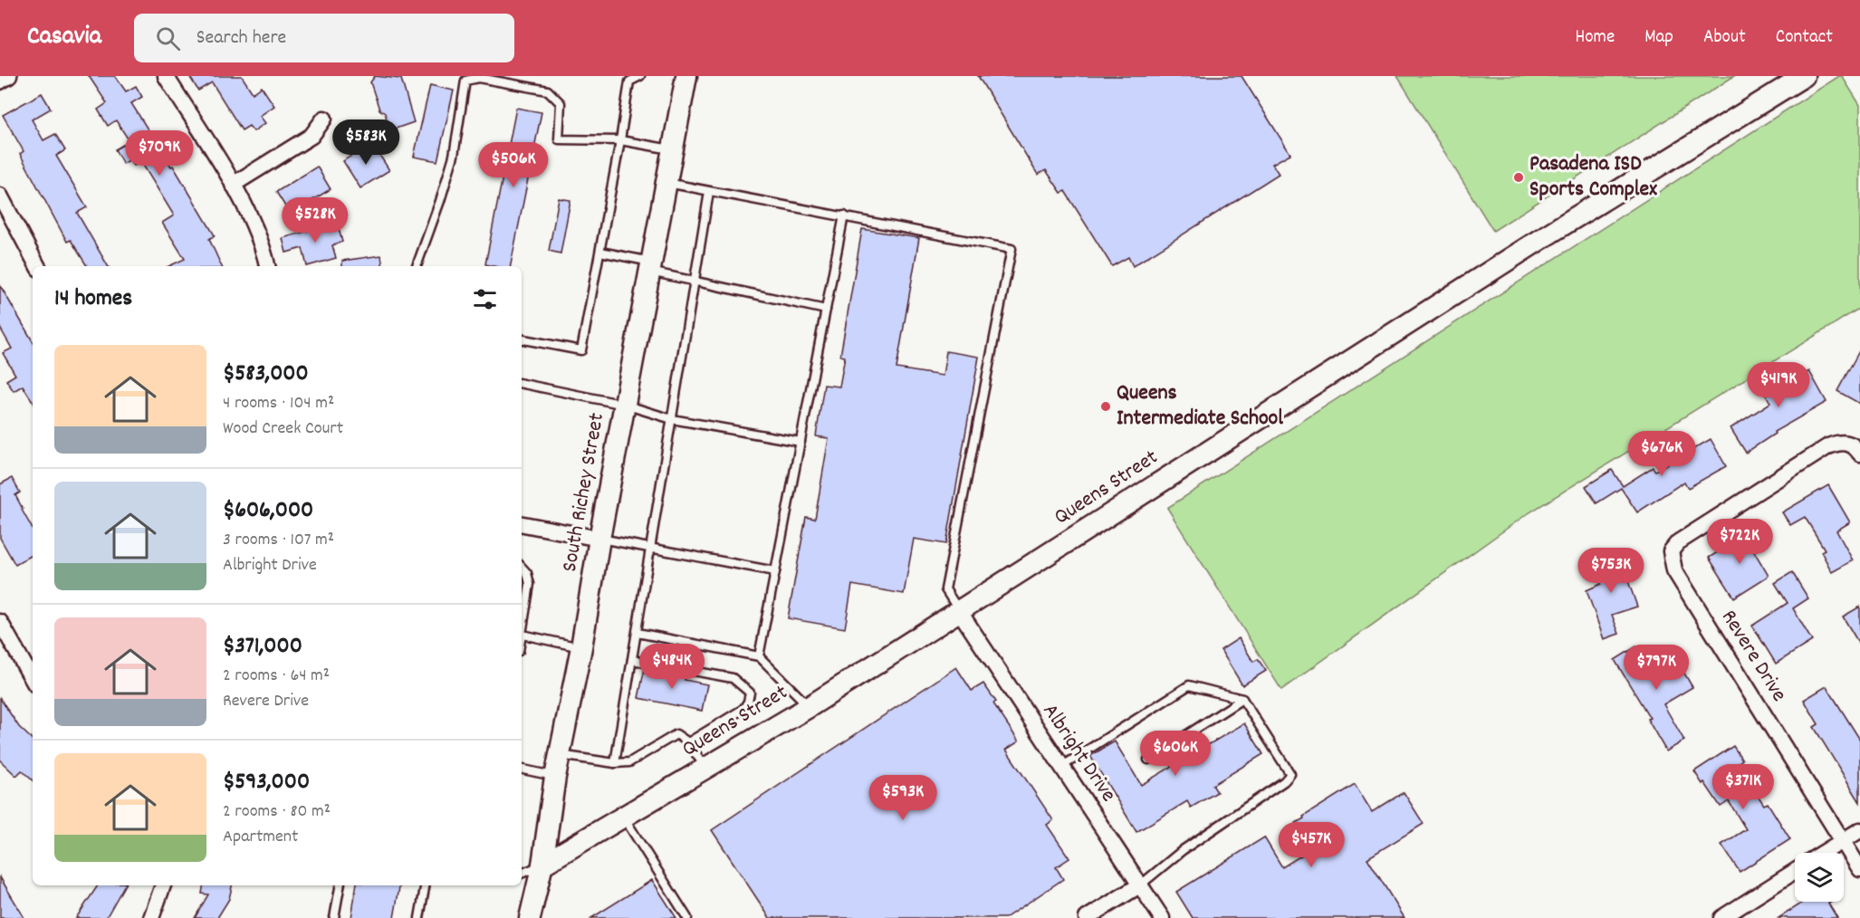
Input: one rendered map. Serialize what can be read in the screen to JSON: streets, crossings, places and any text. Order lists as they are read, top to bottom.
{
  "streets": {
    "street": [
      "Queens Street",
      "South Richey Street",
      "Revere Drive",
      "Albright Drive"
    ]
  },
  "crossings": [
    ["Queens Street", "South Richey Street"],
    ["Queens Street", "Albright Drive"]
  ],
  "places": ["Pasadena ISD Sports Complex", "Queens Intermediate School"],
  "page": {
    "header": "Casavia",
    "search": "Search here",
    "nav": [
      "Home",
      "Map",
      "About",
      "Contact"
    ],
    "price": [
      "$583K",
      "$709K",
      "$506K",
      "$528K",
      "$419K",
      "$676K",
      "$722K",
      "$753K",
      "$484K",
      "$797K",
      "$606K",
      "$371K",
      "$593K",
      "$457K"
    ],
    "heading": "14 homes",
    "list": [
      {
        "name": "$583,000",
        "note": "4 rooms · 104 m² · Wood Creek Court"
      },
      {
        "name": "$606,000",
        "note": "3 rooms · 107 m² · Albright Drive"
      },
      {
        "name": "$371,000",
        "note": "2 rooms · 64 m² · Revere Drive"
      },
      {
        "name": "$593,000",
        "note": "2 rooms · 80 m² · Apartment"
      }
    ]
  }
}
